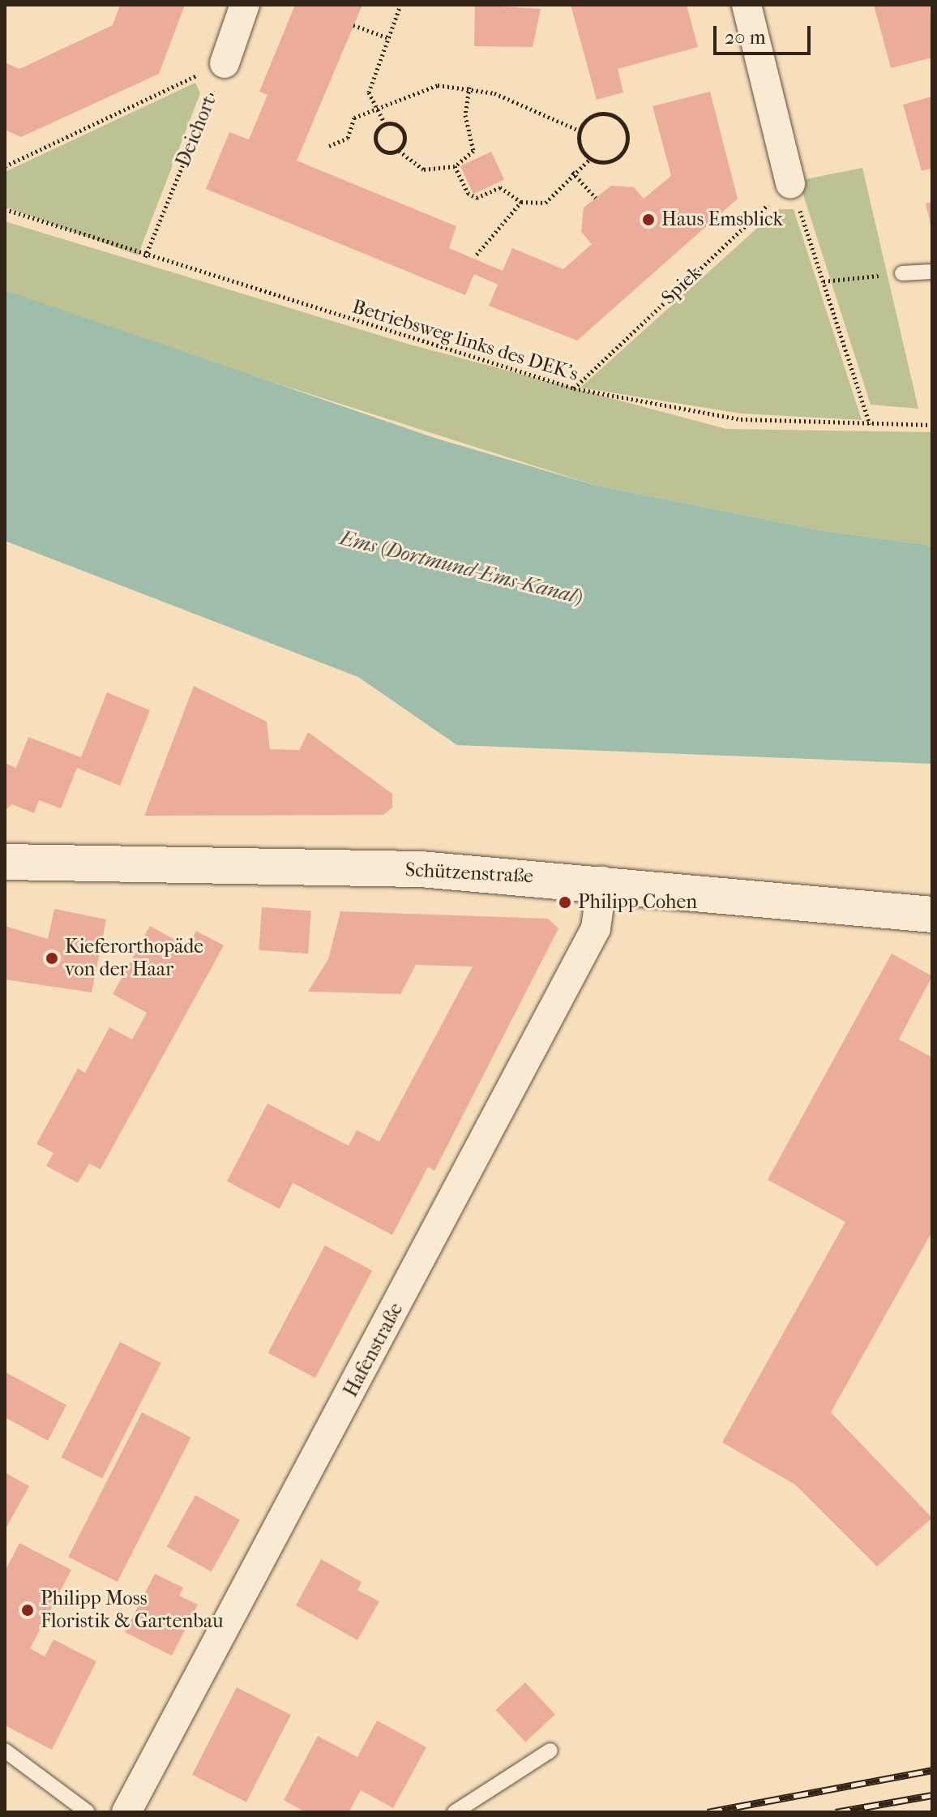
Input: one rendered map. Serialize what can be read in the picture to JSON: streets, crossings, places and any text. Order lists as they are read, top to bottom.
{
  "streets": {
    "street": ["Schützenstraße", "Hafenstraße"],
    "path": ["Deichort", "Spiek", "Betriebsweg links des DEK's"]
  },
  "crossings": [
    ["Deichort", "Betriebsweg links des DEK's"],
    ["Spiek", "Betriebsweg links des DEK's"],
    ["Schützenstraße", "Hafenstraße"]
  ],
  "water": ["Ems (Dortmund-Ems-Kanal)"],
  "places": [
    "Haus Emsblick",
    "Philipp Cohen",
    "Kieferorthopäde von der Haar",
    "Philipp Moss Floristik & Gartenbau"
  ],
  "scale_bar": "20 m"
}
